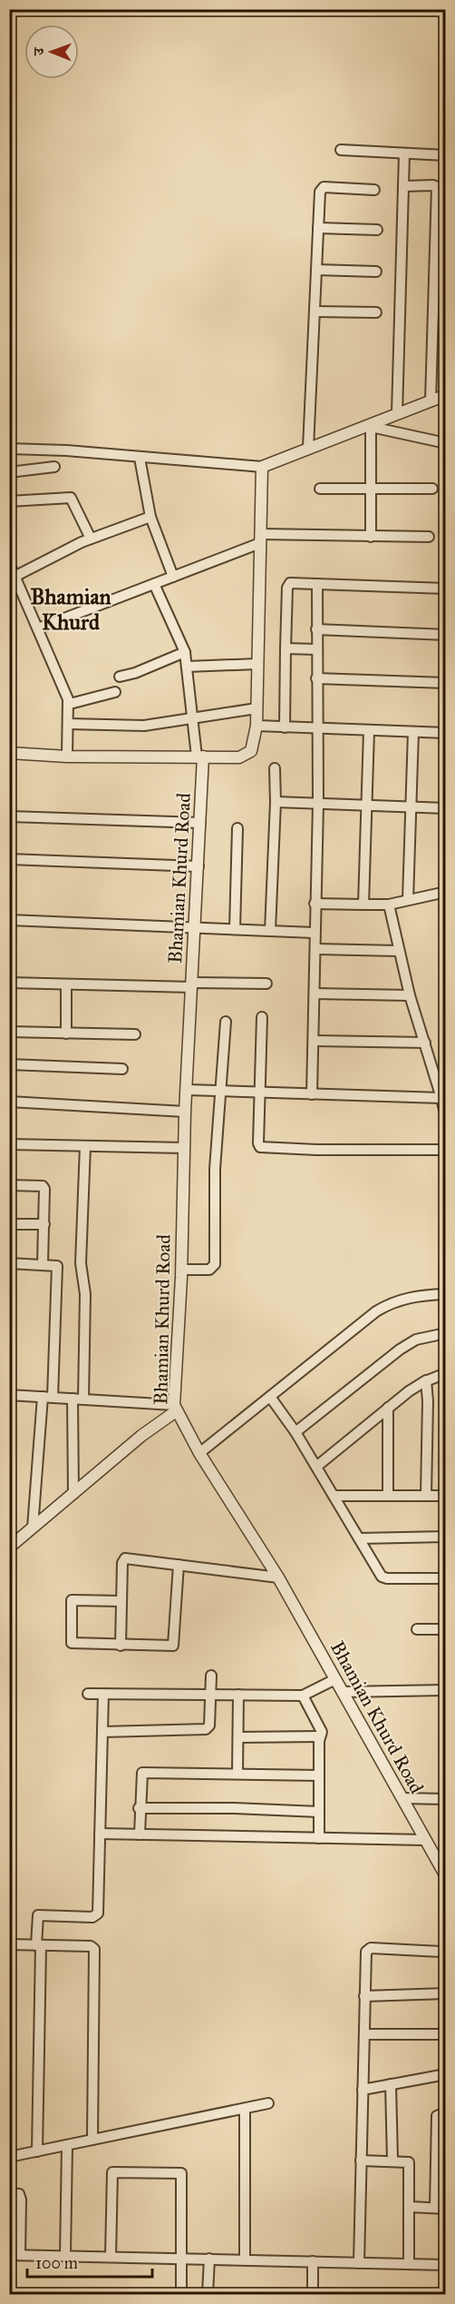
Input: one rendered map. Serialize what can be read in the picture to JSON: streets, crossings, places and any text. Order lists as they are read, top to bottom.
{
  "streets": {
    "street": ["Bhamian Khurd Road"]
  },
  "districts": ["Bhamian Khurd"],
  "scale_bar": "100 m",
  "north": "left"
}
